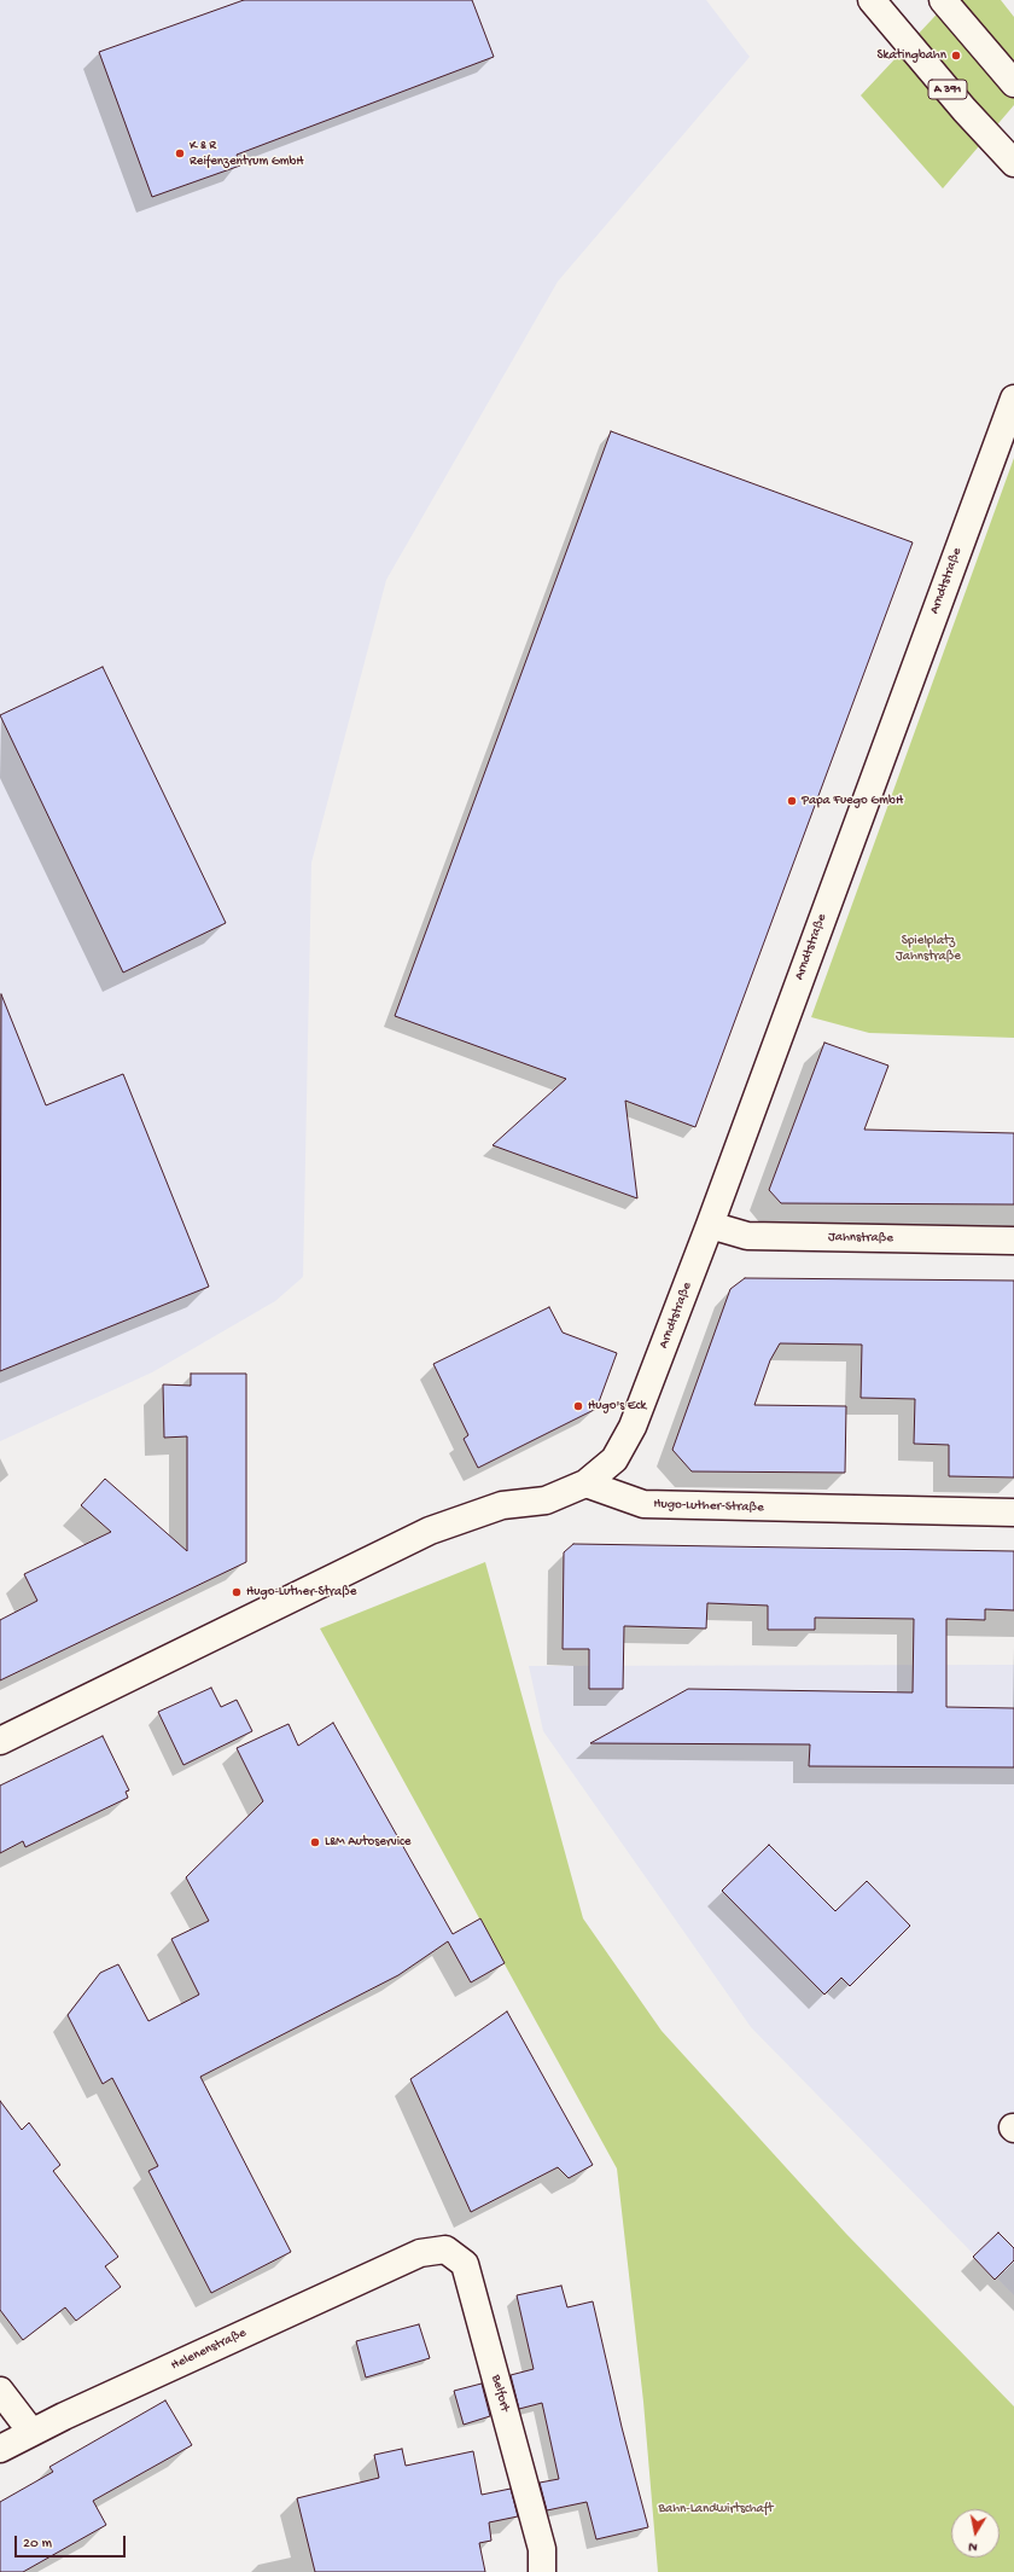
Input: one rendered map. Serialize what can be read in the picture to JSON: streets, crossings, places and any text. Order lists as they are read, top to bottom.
{
  "streets": {
    "main road": [
      "A 391",
      "Arndtstraße",
      "Jahnstraße",
      "Hugo-Luther-Straße",
      "Helenenstraße",
      "Belfort"
    ]
  },
  "crossings": [
    ["Arndtstraße", "Jahnstraße"],
    ["Arndtstraße", "Hugo-Luther-Straße"],
    ["Helenenstraße", "Belfort"]
  ],
  "parks": ["Spielplatz Jahnstraße", "Bahn-Landwirtschaft"],
  "places": [
    "Skatingbahn",
    "K & R Reifenzentrum GmbH",
    "Papa Fuego GmbH",
    "Hugo's Eck",
    "Hugo-Luther-Straße",
    "L&M Autoservice"
  ],
  "scale_bar": "20 m",
  "north": "bottom"
}
